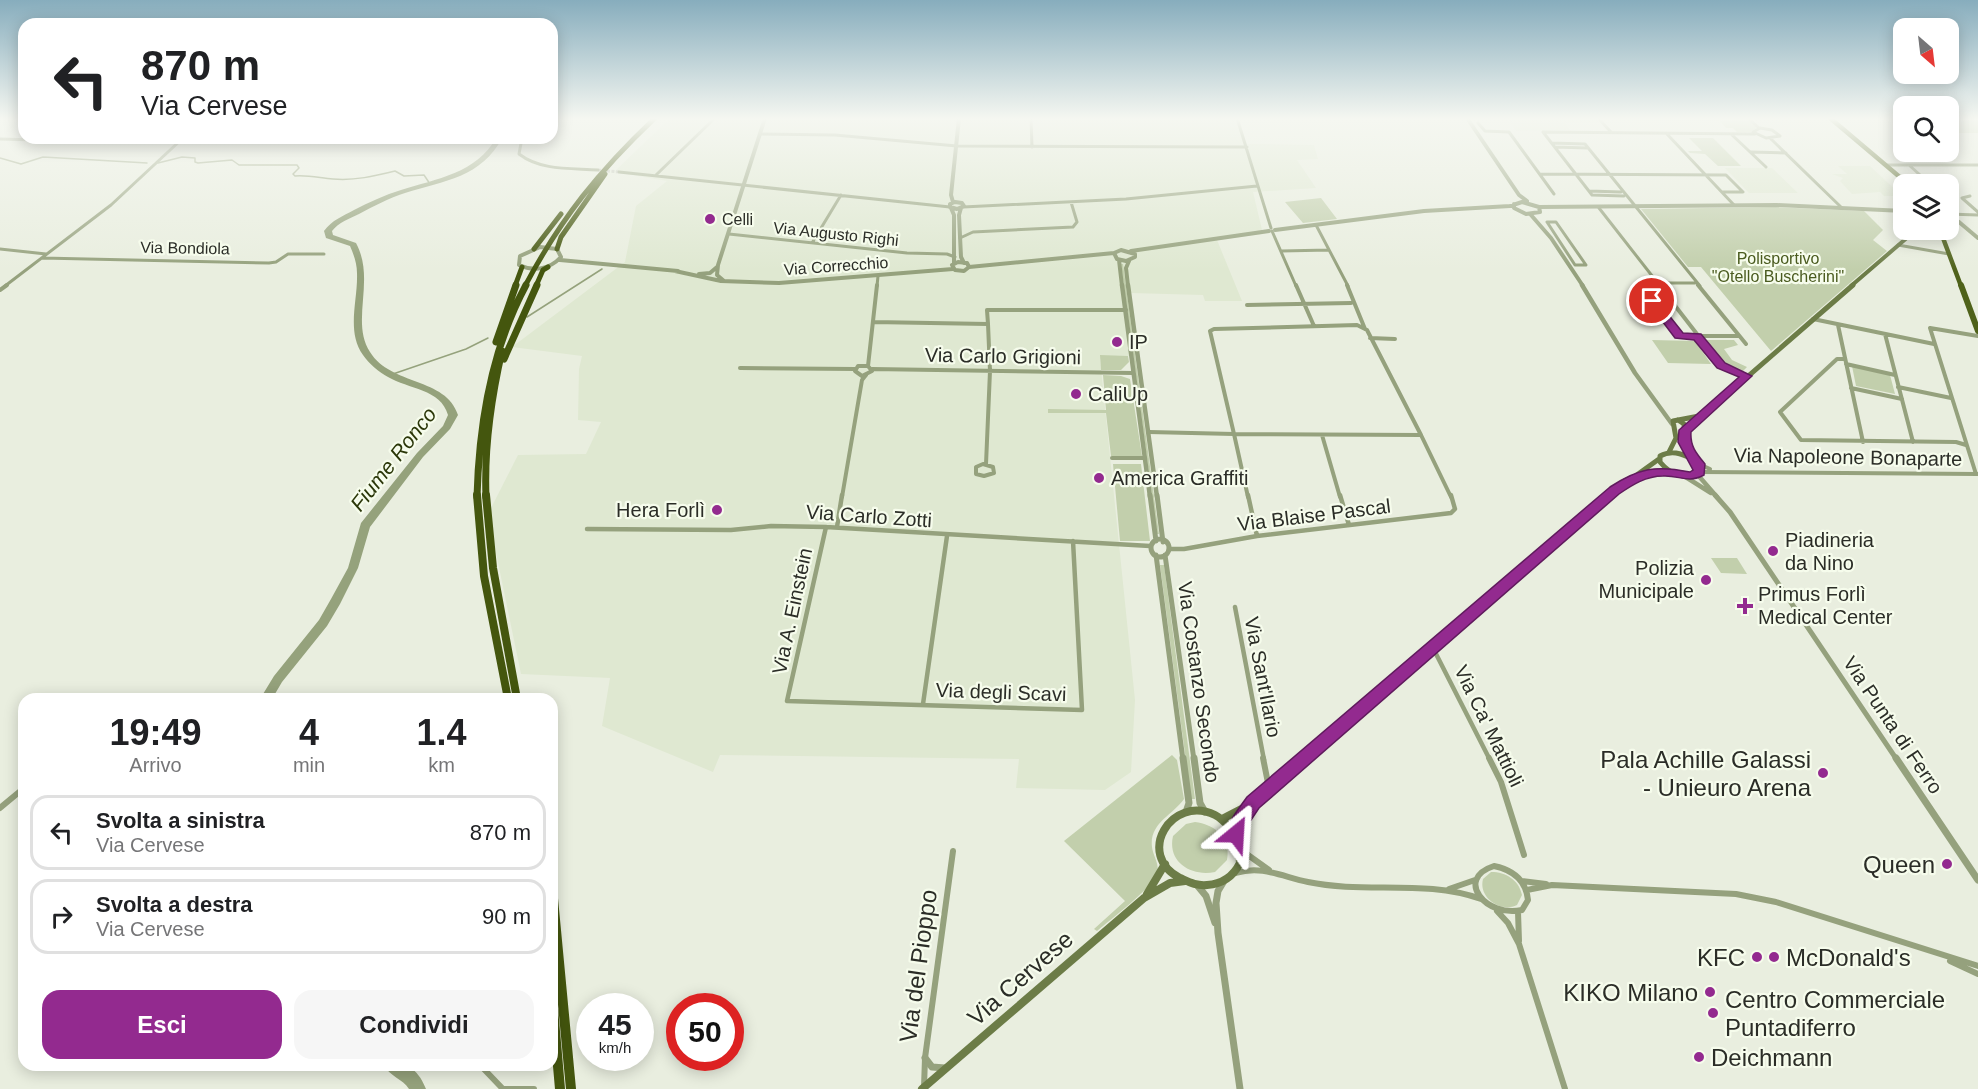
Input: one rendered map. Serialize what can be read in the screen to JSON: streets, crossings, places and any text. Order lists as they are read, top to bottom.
{
  "streets": {
    "main road": ["Via Cervese"],
    "street": [
      "Via Augusto Righi",
      "Via Bondiola",
      "Via Correcchio",
      "Via Carlo Grigioni",
      "Via Napoleone Bonaparte",
      "Via Blaise Pascal",
      "Via Carlo Zotti",
      "Via A. Einstein",
      "Via Sant'Ilario",
      "Via Costanzo Secondo",
      "Via degli Scavi",
      "Via Punta di Ferro",
      "Via Ca' Mattioli",
      "Via del Pioppo"
    ]
  },
  "crossings": [
    ["Via Napoleone Bonaparte", "Via Punta di Ferro"],
    ["Via Blaise Pascal", "Via Carlo Zotti"],
    ["Via Blaise Pascal", "Via Costanzo Secondo"],
    ["Via Carlo Zotti", "Via A. Einstein"],
    ["Via Carlo Zotti", "Via Costanzo Secondo"],
    ["Via Carlo Zotti", "Via degli Scavi"],
    ["Via A. Einstein", "Via degli Scavi"],
    ["Via Costanzo Secondo", "Via Cervese"],
    ["Via del Pioppo", "Via Cervese"]
  ],
  "water": ["Fiume Ronco"],
  "parks": ["Polisportivo \"Otello Buscherini\""],
  "places": {
    "other": [
      "Celli",
      "IP",
      "CaliUp",
      "America Graffiti",
      "Hera Forlì",
      "Piadineria da Nino",
      "Polizia Municipale",
      "Pala Achille Galassi - Unieuro Arena",
      "Queen",
      "KFC",
      "McDonald's",
      "KIKO Milano",
      "Centro Commerciale Puntadiferro",
      "Deichmann"
    ],
    "health": ["Primus Forlì Medical Center"]
  },
  "north": "bottom right",
  "page": {
    "turn": ["870 m", "Via Cervese"],
    "eta": [
      "19:49",
      "Arrivo",
      "4",
      "min",
      "1.4",
      "km"
    ],
    "list": [
      {
        "name": "Svolta a sinistra",
        "note": "Via Cervese",
        "value": "870 m"
      },
      {
        "name": "Svolta a destra",
        "note": "Via Cervese",
        "value": "90 m"
      }
    ],
    "buttons": ["Esci", "Condividi"],
    "speed": "45 km/h",
    "limit": "50"
  }
}
